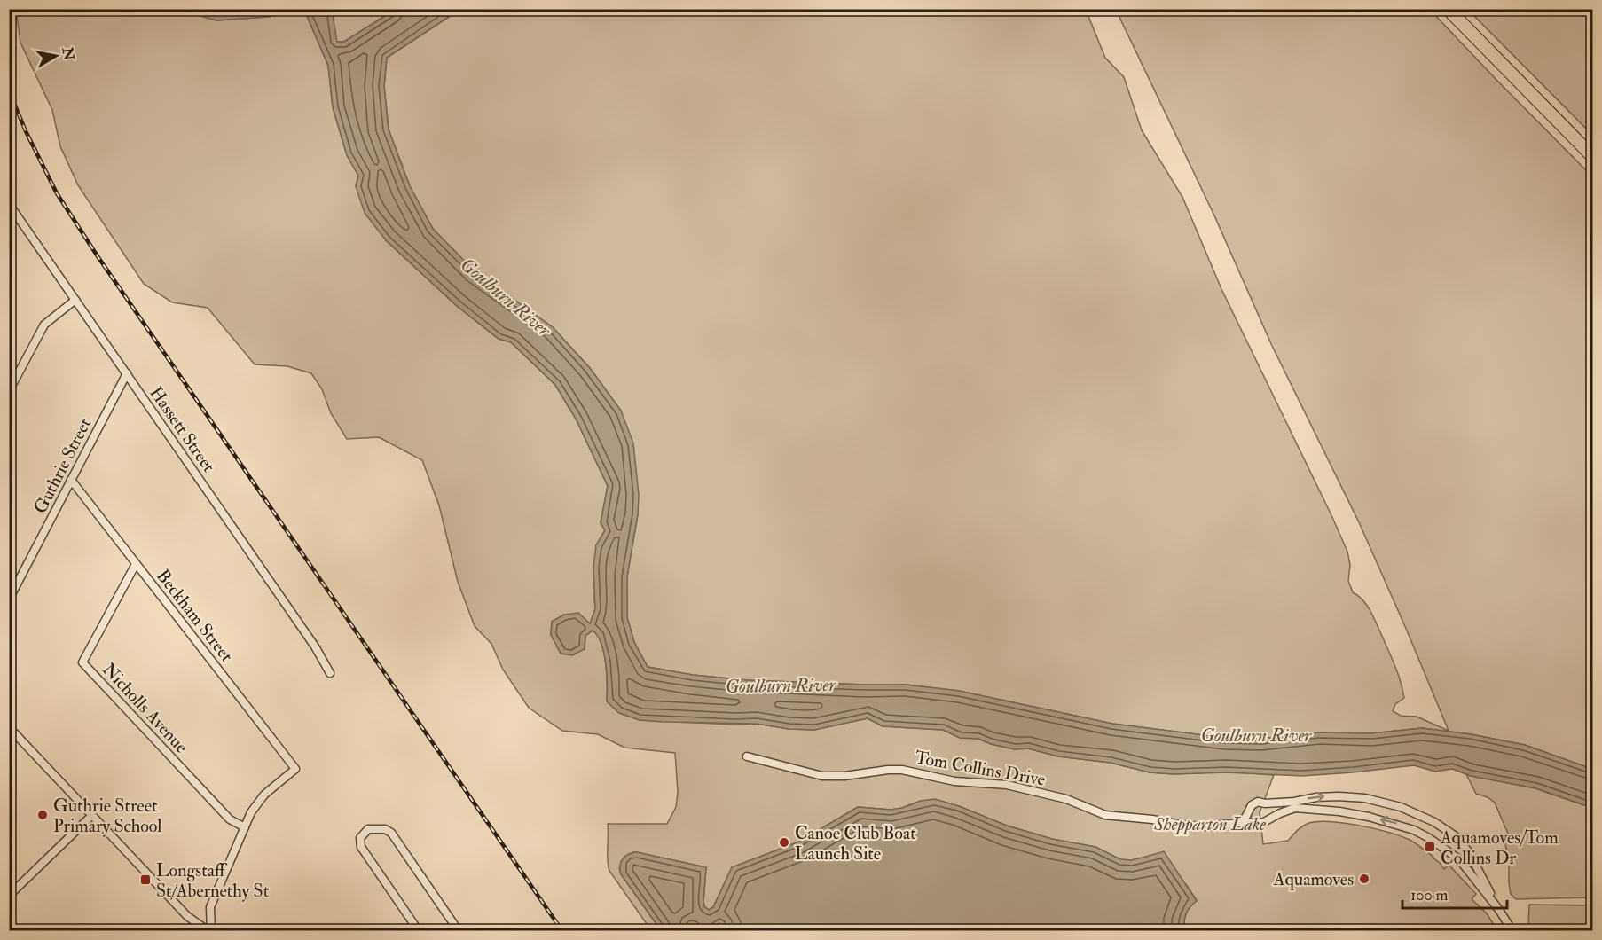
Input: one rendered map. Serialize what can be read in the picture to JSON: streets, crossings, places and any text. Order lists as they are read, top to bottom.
{
  "streets": {
    "street": [
      "Hassett Street",
      "Guthrie Street",
      "Beckham Street",
      "Nicholls Avenue",
      "Tom Collins Drive"
    ]
  },
  "crossings": [
    ["Hassett Street", "Guthrie Street"],
    ["Guthrie Street", "Beckham Street"],
    ["Beckham Street", "Nicholls Avenue"]
  ],
  "water": ["Goulburn River"],
  "parks": ["Shepparton Lake"],
  "places": {
    "other": ["Guthrie Street Primary School", "Canoe Club Boat Launch Site", "Aquamoves"],
    "transit": ["Aquamoves/Tom Collins Dr", "Longstaff St/Abernethy St"]
  },
  "scale_bar": "100 m",
  "north": "right"
}
